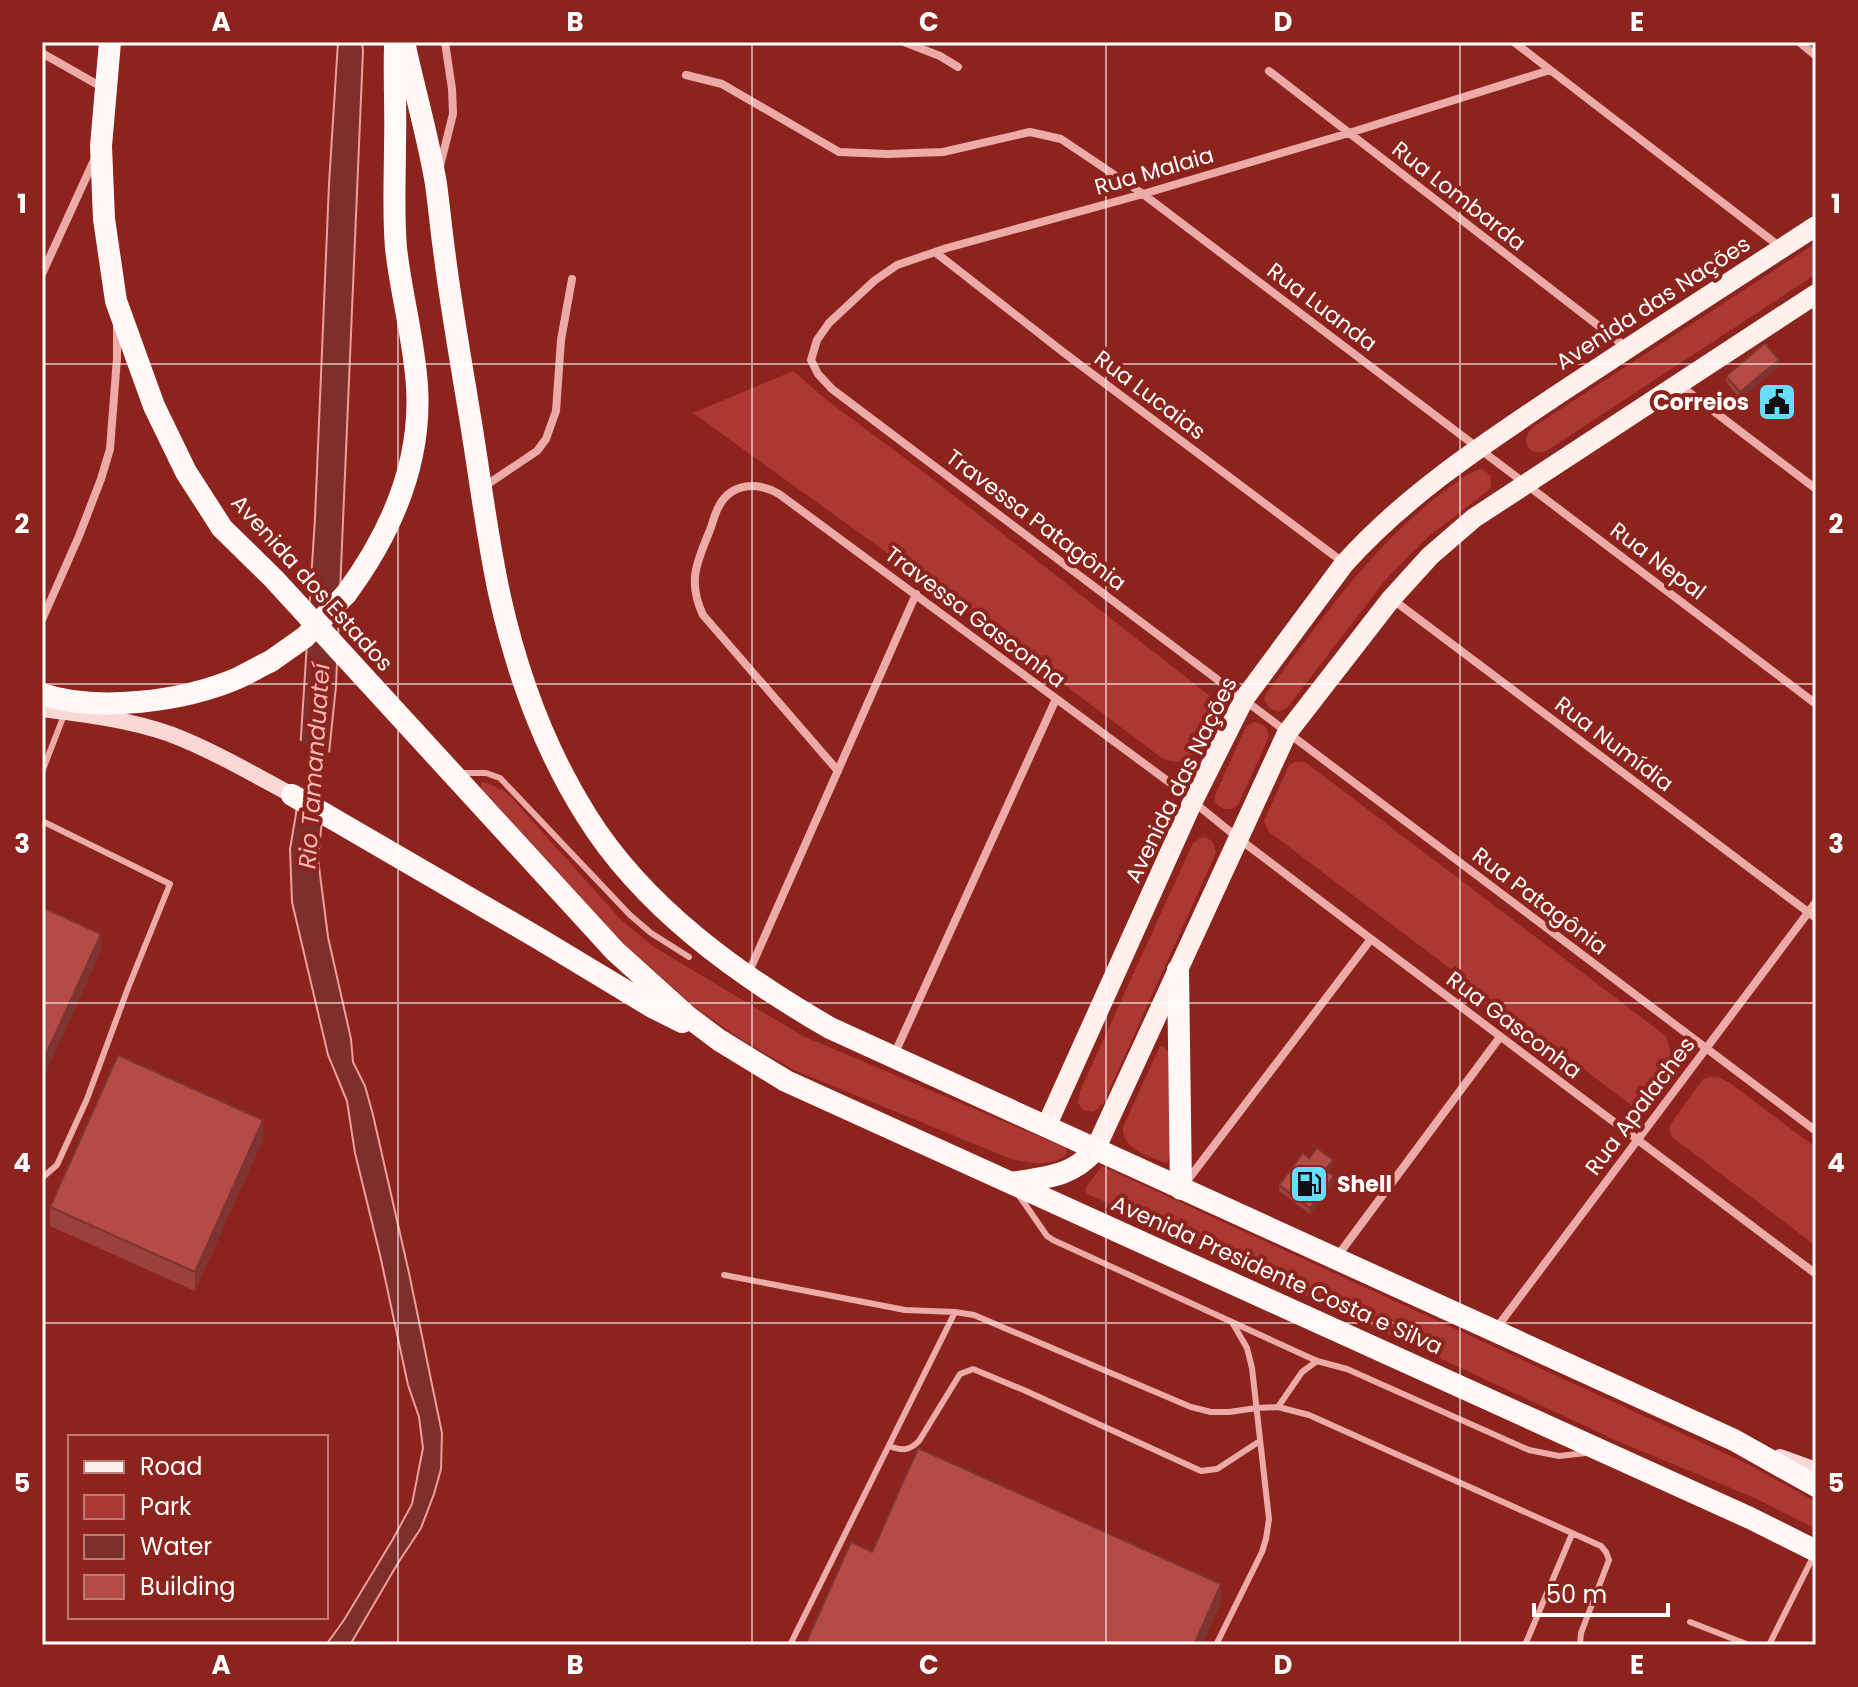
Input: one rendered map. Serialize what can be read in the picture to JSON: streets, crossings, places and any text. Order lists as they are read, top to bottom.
{
  "streets": {
    "highway": ["Avenida dos Estados", "Avenida Presidente Costa e Silva"],
    "main road": ["Avenida das Nações"],
    "street": [
      "Rua Malaia",
      "Rua Lombarda",
      "Rua Luanda",
      "Rua Lucaias",
      "Travessa Patagônia",
      "Rua Nepal",
      "Travessa Gasconha",
      "Rua Numídia",
      "Rua Patagônia",
      "Rua Gasconha",
      "Rua Apalaches"
    ]
  },
  "crossings": [
    ["Rua Malaia", "Rua Lombarda"],
    ["Rua Malaia", "Rua Luanda"],
    ["Rua Malaia", "Rua Lucaias"],
    ["Rua Malaia", "Travessa Patagônia"],
    ["Rua Lombarda", "Avenida das Nações"],
    ["Avenida das Nações", "Rua Luanda"],
    ["Avenida das Nações", "Rua Lucaias"],
    ["Avenida das Nações", "Travessa Patagônia"],
    ["Avenida das Nações", "Rua Nepal"],
    ["Avenida das Nações", "Travessa Gasconha"],
    ["Avenida das Nações", "Rua Patagônia"],
    ["Avenida das Nações", "Rua Gasconha"],
    ["Avenida das Nações", "Avenida Presidente Costa e Silva"],
    ["Rua Luanda", "Rua Nepal"],
    ["Travessa Patagônia", "Rua Patagônia"],
    ["Avenida dos Estados", "Avenida Presidente Costa e Silva"],
    ["Travessa Gasconha", "Rua Gasconha"],
    ["Rua Numídia", "Rua Apalaches"],
    ["Rua Patagônia", "Rua Apalaches"],
    ["Rua Gasconha", "Rua Apalaches"],
    ["Rua Apalaches", "Avenida Presidente Costa e Silva"]
  ],
  "water": ["Rio Tamanduateí"],
  "places": {
    "public building": ["Correios"],
    "fuel station": ["Shell"]
  },
  "legend": [
    "Road",
    "Park",
    "Water",
    "Building"
  ],
  "scale_bar": "50 m",
  "grid": {
    "columns": [
      "A",
      "B",
      "C",
      "D",
      "E"
    ],
    "rows": [
      "1",
      "2",
      "3",
      "4",
      "5"
    ]
  }
}
